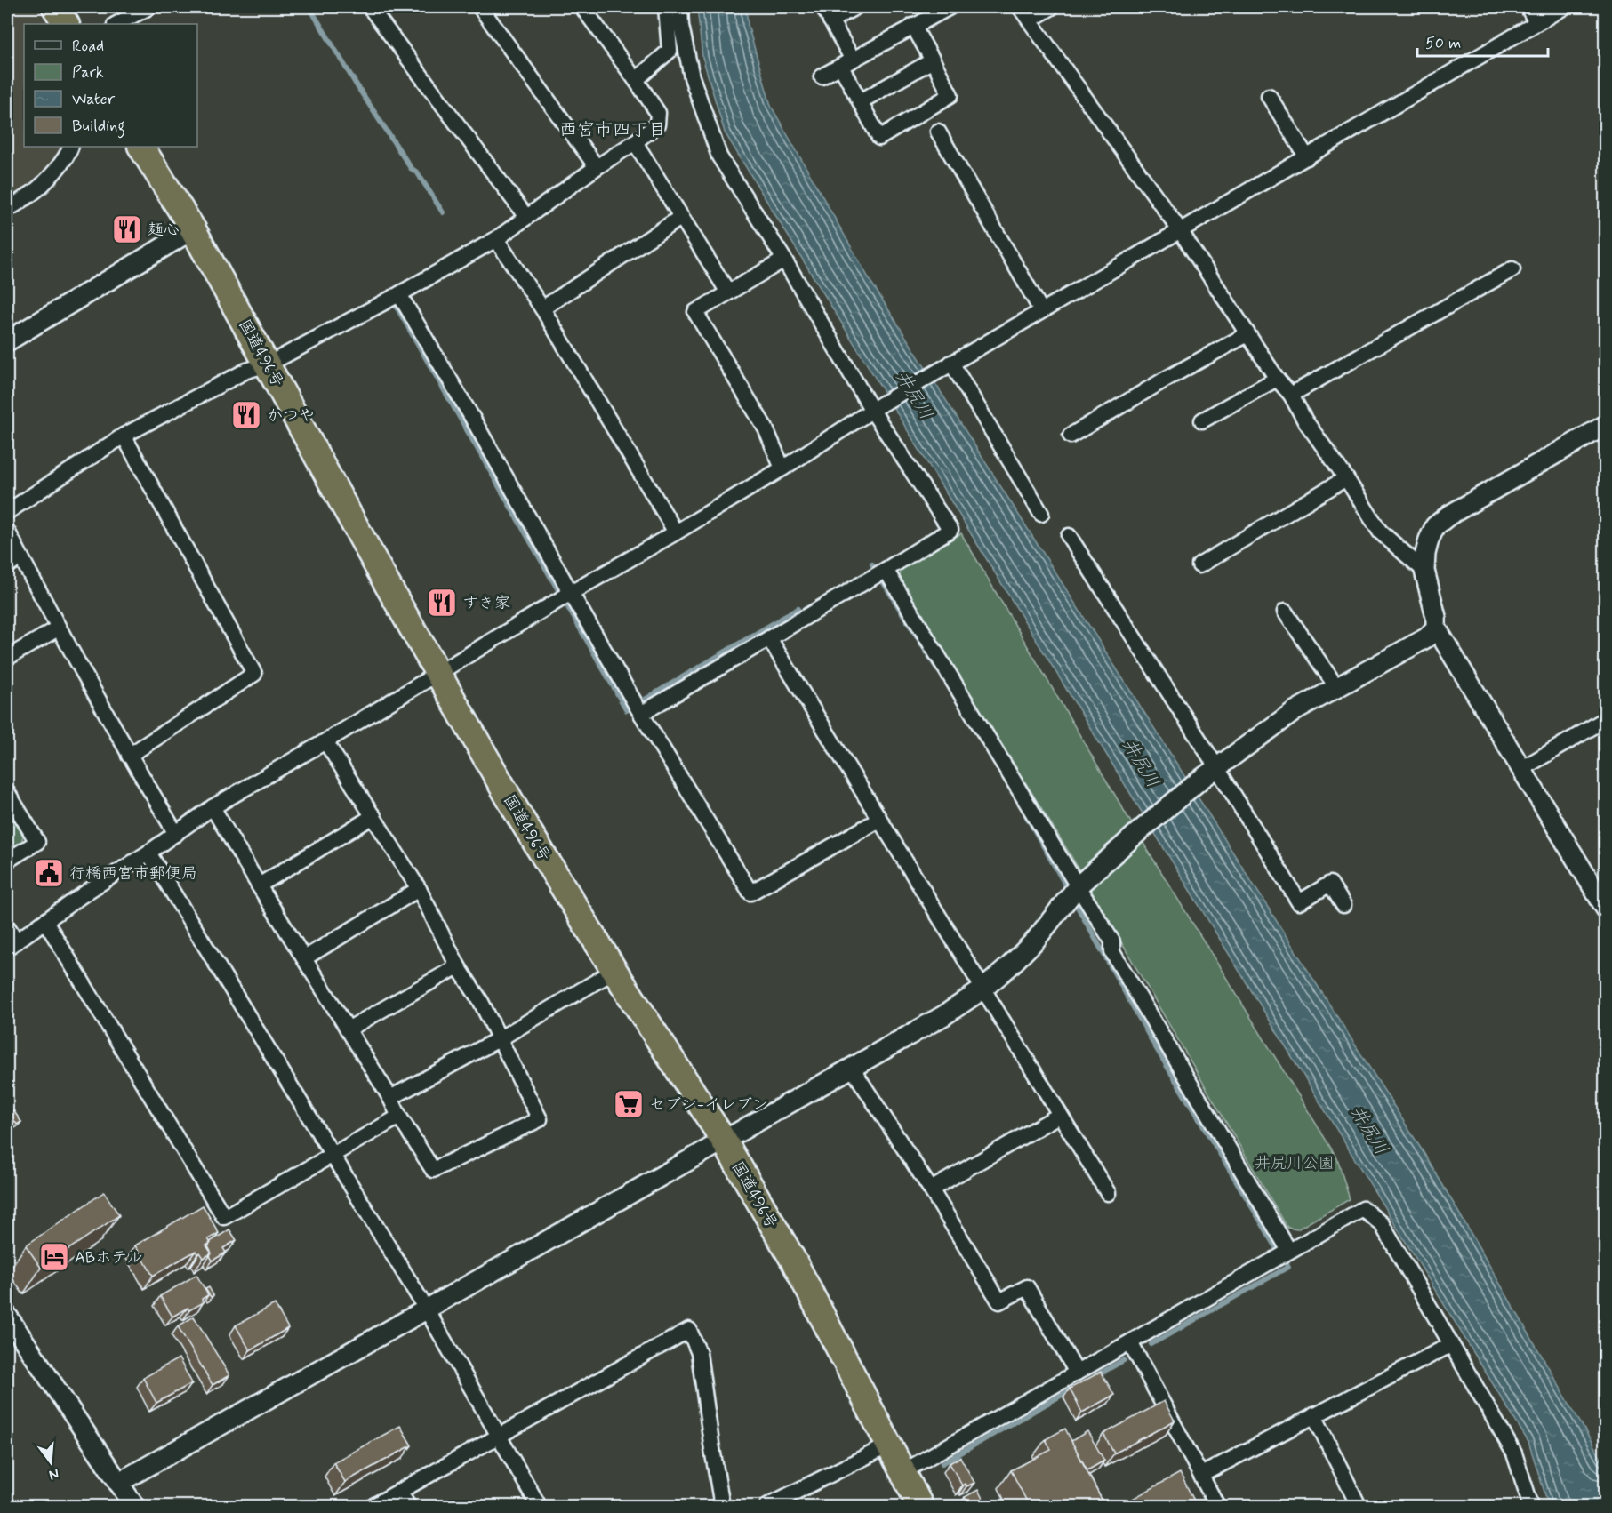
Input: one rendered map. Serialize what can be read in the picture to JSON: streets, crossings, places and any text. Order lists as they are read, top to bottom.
{
  "streets": {
    "highway": ["国道496号"]
  },
  "districts": ["西宮市四丁目"],
  "water": ["井尻川"],
  "parks": ["井尻川公園"],
  "places": {
    "restaurant": ["麺心", "かつや", "すき家"],
    "public building": ["行橋西宮市郵便局"],
    "supermarket": ["セブン-イレブン"],
    "hotel": ["ABホテル"]
  },
  "legend": [
    "Road",
    "Park",
    "Water",
    "Building"
  ],
  "scale_bar": "50 m",
  "north": "bottom"
}
